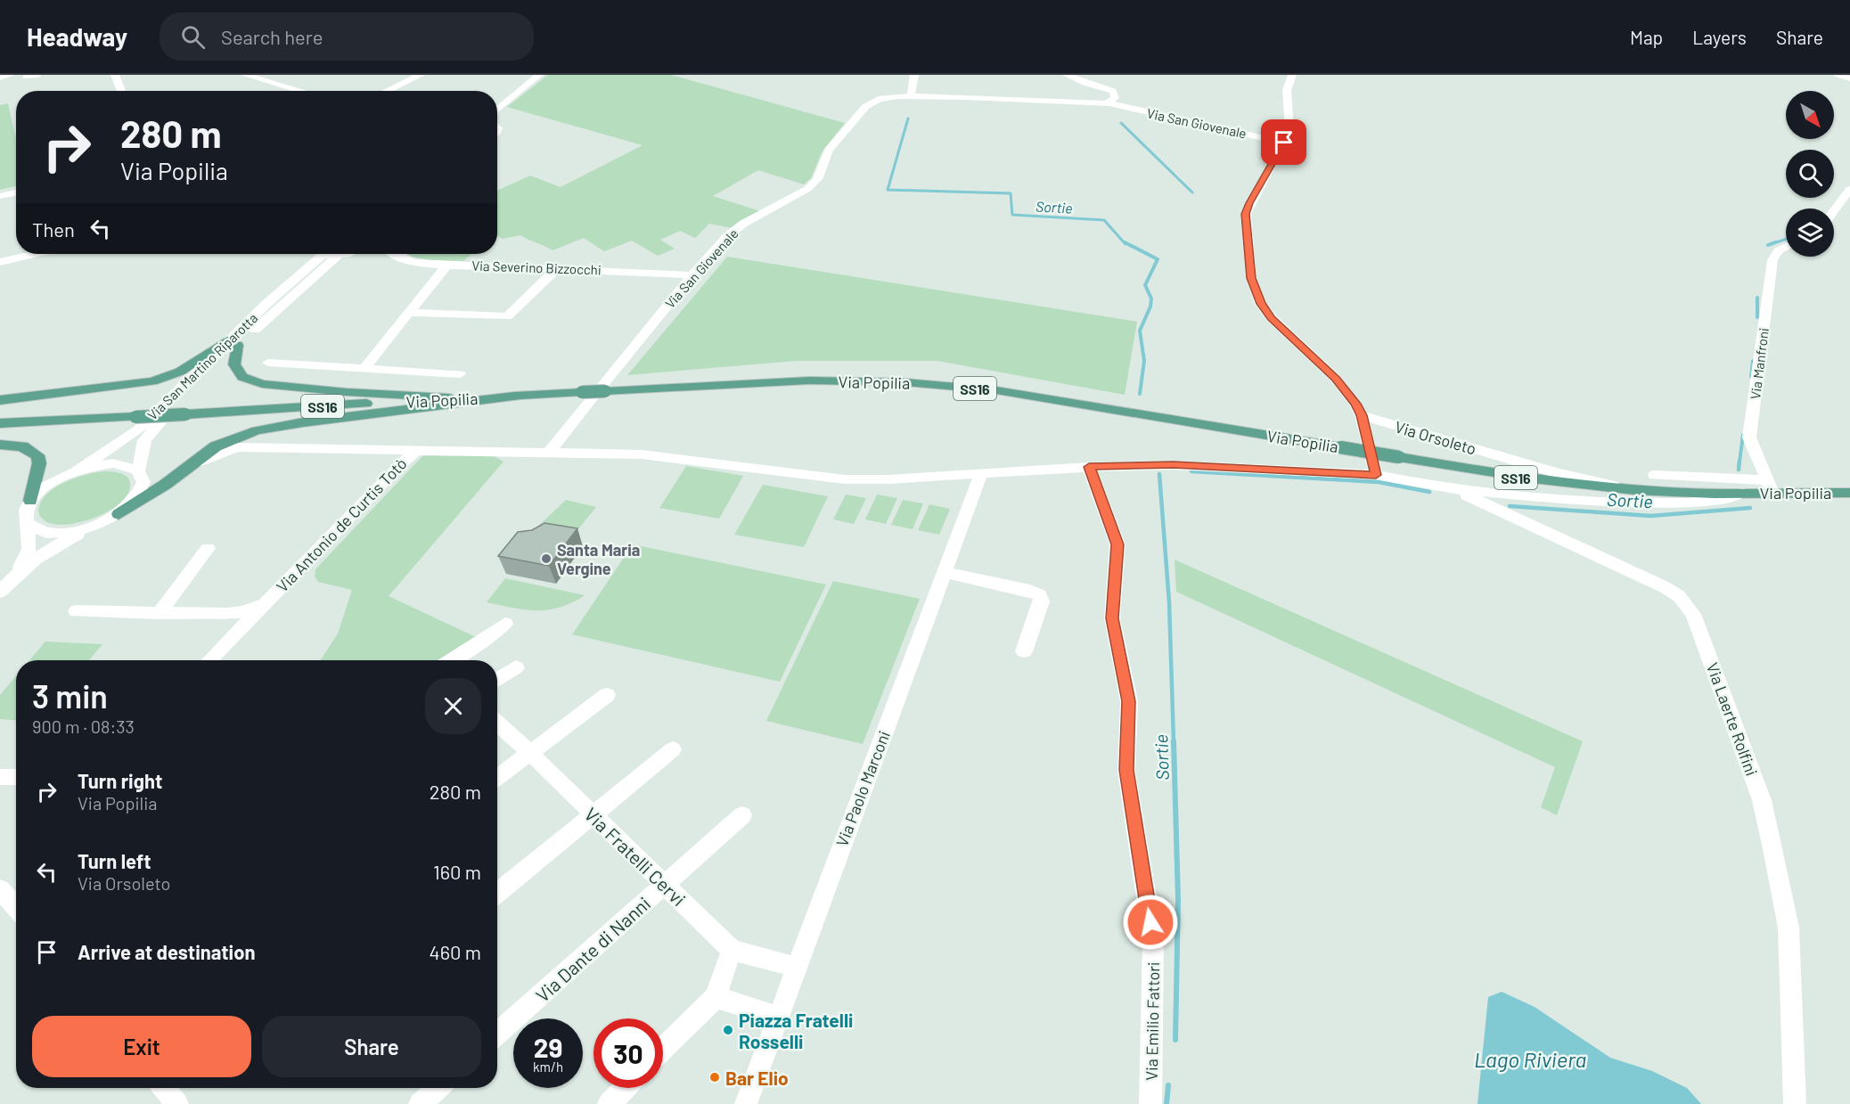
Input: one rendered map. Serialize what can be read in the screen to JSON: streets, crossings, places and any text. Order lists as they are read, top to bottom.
{
  "streets": {
    "main road": ["Via Popilia", "SS16"],
    "street": [
      "Via San Giovenale",
      "Via Severino Bizzocchi",
      "Via Manfroni",
      "Via San Martino Riparotta",
      "Via Orsoleto",
      "Via Antonio de Curtis Totò",
      "Via Laerte Rolfini",
      "Via Paolo Marconi",
      "Via Fratelli Cervi",
      "Via Dante di Nanni",
      "Via Emilio Fattori"
    ]
  },
  "crossings": [
    ["Via San Giovenale", "Via Severino Bizzocchi"],
    ["Via San Giovenale", "Via Popilia"],
    ["Via Manfroni", "Via Popilia"],
    ["Via Popilia", "Via Orsoleto"],
    ["Via Popilia", "Via Antonio de Curtis Totò"],
    ["Via Popilia", "Via Laerte Rolfini"],
    ["Via Popilia", "Via Paolo Marconi"],
    ["Via Popilia", "Via Emilio Fattori"],
    ["Via Paolo Marconi", "Via Fratelli Cervi"],
    ["Via Fratelli Cervi", "Via Dante di Nanni"]
  ],
  "water": ["Sortie", "Lago Riviera"],
  "places": ["Santa Maria Vergine", "Piazza Fratelli Rosselli", "Bar Elio"],
  "north": "bottom right",
  "page": {
    "header": "Headway",
    "search": "Search here",
    "nav": ["Map", "Layers", "Share"],
    "turn": ["280 m", "Via Popilia"],
    "then": "Then",
    "heading": ["3 min", "900 m · 08:33"],
    "list": [
      {
        "name": "Turn right",
        "note": "Via Popilia",
        "value": "280 m"
      },
      {
        "name": "Turn left",
        "note": "Via Orsoleto",
        "value": "160 m"
      },
      {
        "name": "Arrive at destination",
        "value": "460 m"
      }
    ],
    "buttons": ["Exit", "Share"],
    "speed": "29 km/h",
    "limit": "30"
  }
}
